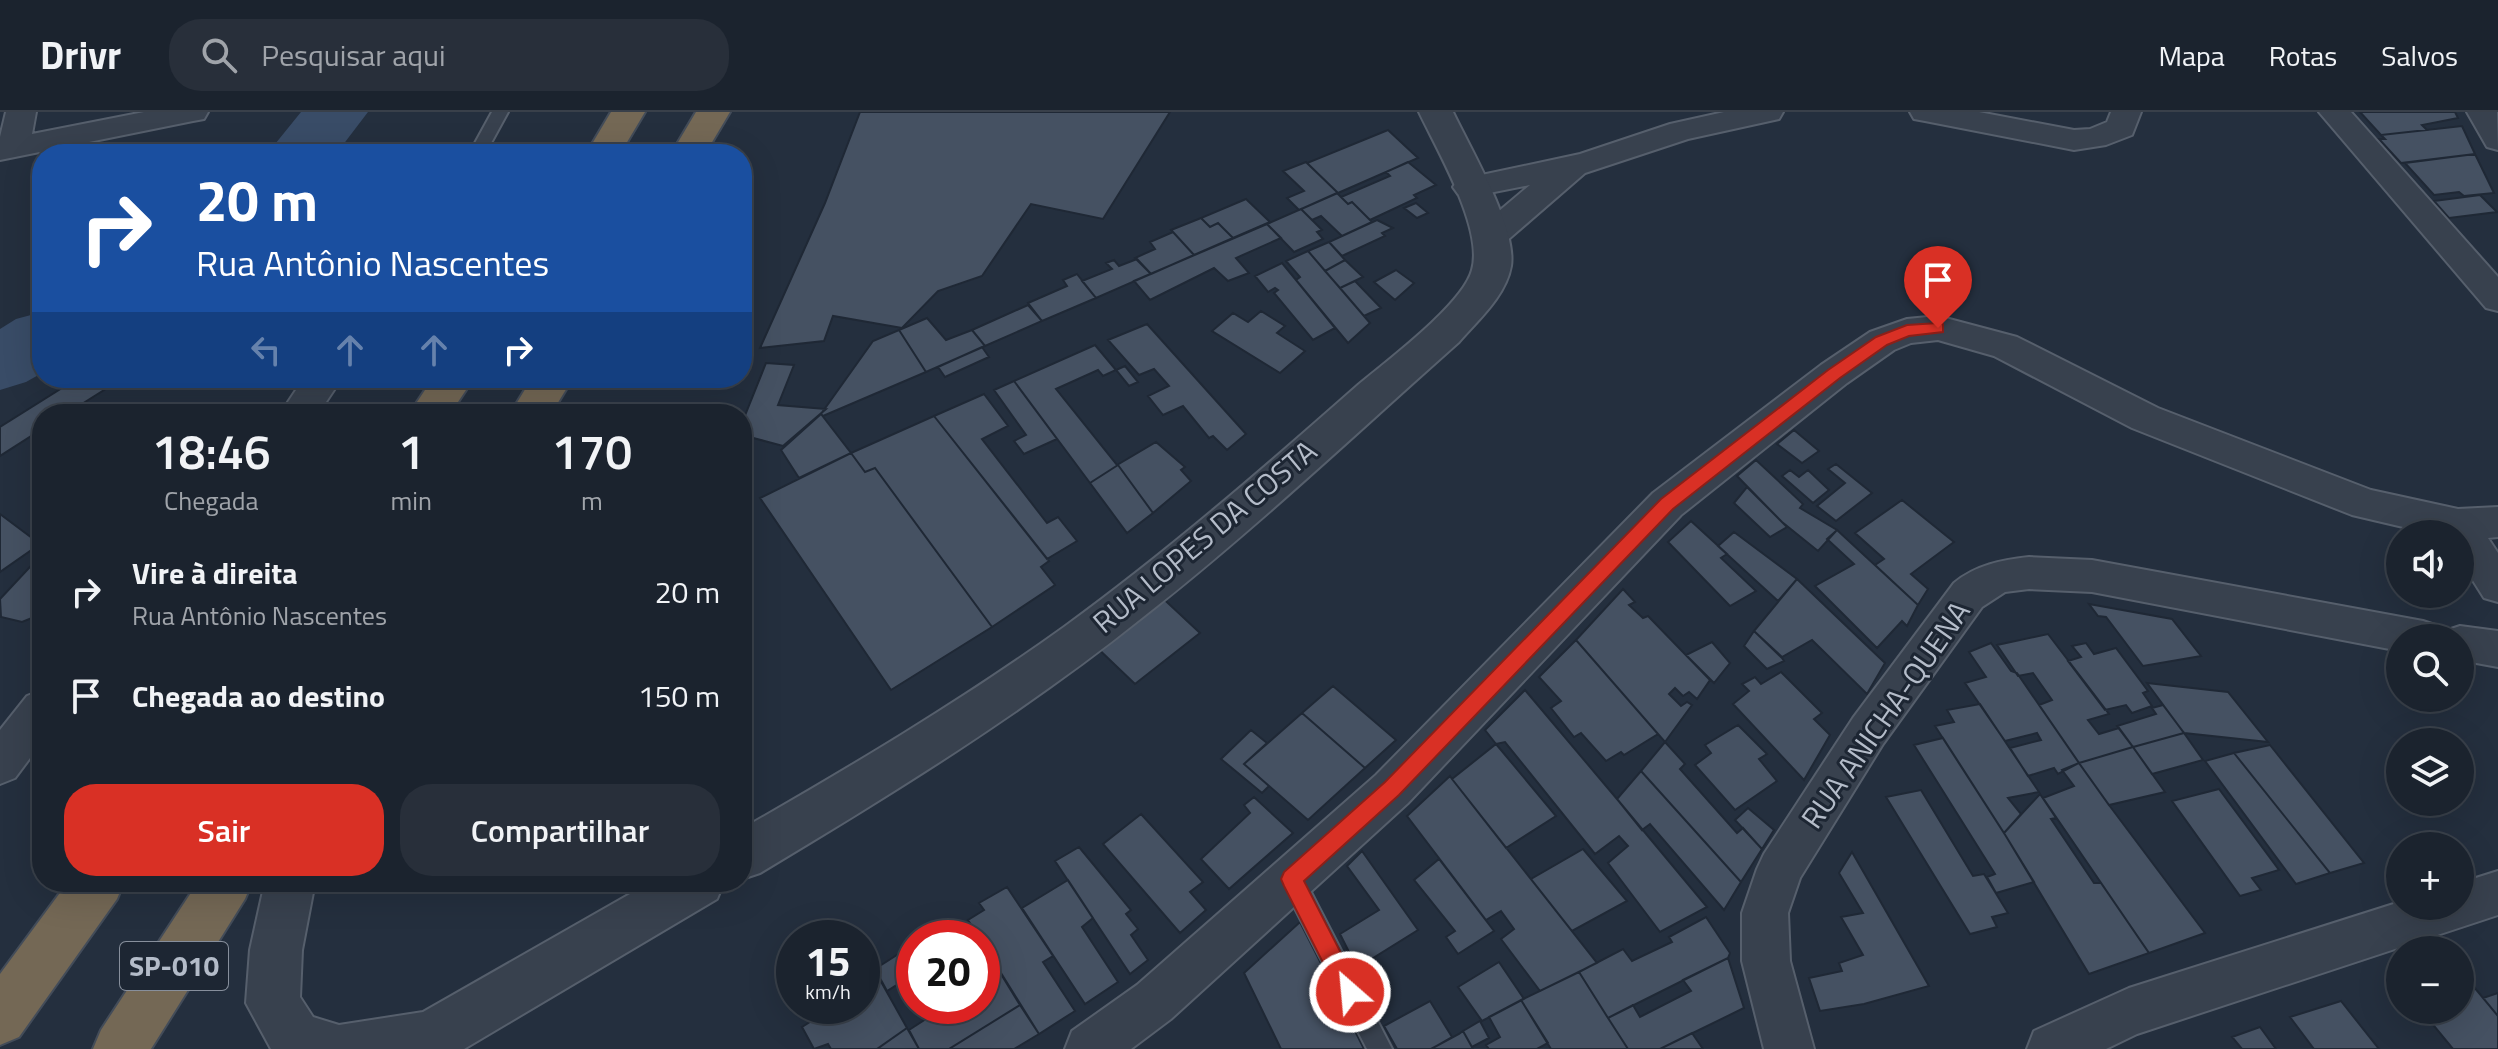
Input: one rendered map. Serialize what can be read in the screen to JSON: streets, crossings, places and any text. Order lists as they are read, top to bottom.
{
  "streets": {
    "highway": ["SP-010"],
    "street": ["RUA LOPES DA COSTA", "RUA ANICHA-QUENA"]
  },
  "page": {
    "header": "Drivr",
    "search": "Pesquisar aqui",
    "nav": ["Mapa", "Rotas", "Salvos"],
    "turn": ["20 m", "Rua Antônio Nascentes"],
    "eta": [
      "18:46",
      "Chegada",
      "1",
      "min",
      "170",
      "m"
    ],
    "map_buttons": ["+", "−"],
    "list": [
      {
        "name": "Vire à direita",
        "note": "Rua Antônio Nascentes",
        "value": "20 m"
      },
      {
        "name": "Chegada ao destino",
        "value": "150 m"
      }
    ],
    "buttons": ["Sair", "Compartilhar"],
    "speed": "15 km/h",
    "limit": "20"
  }
}
